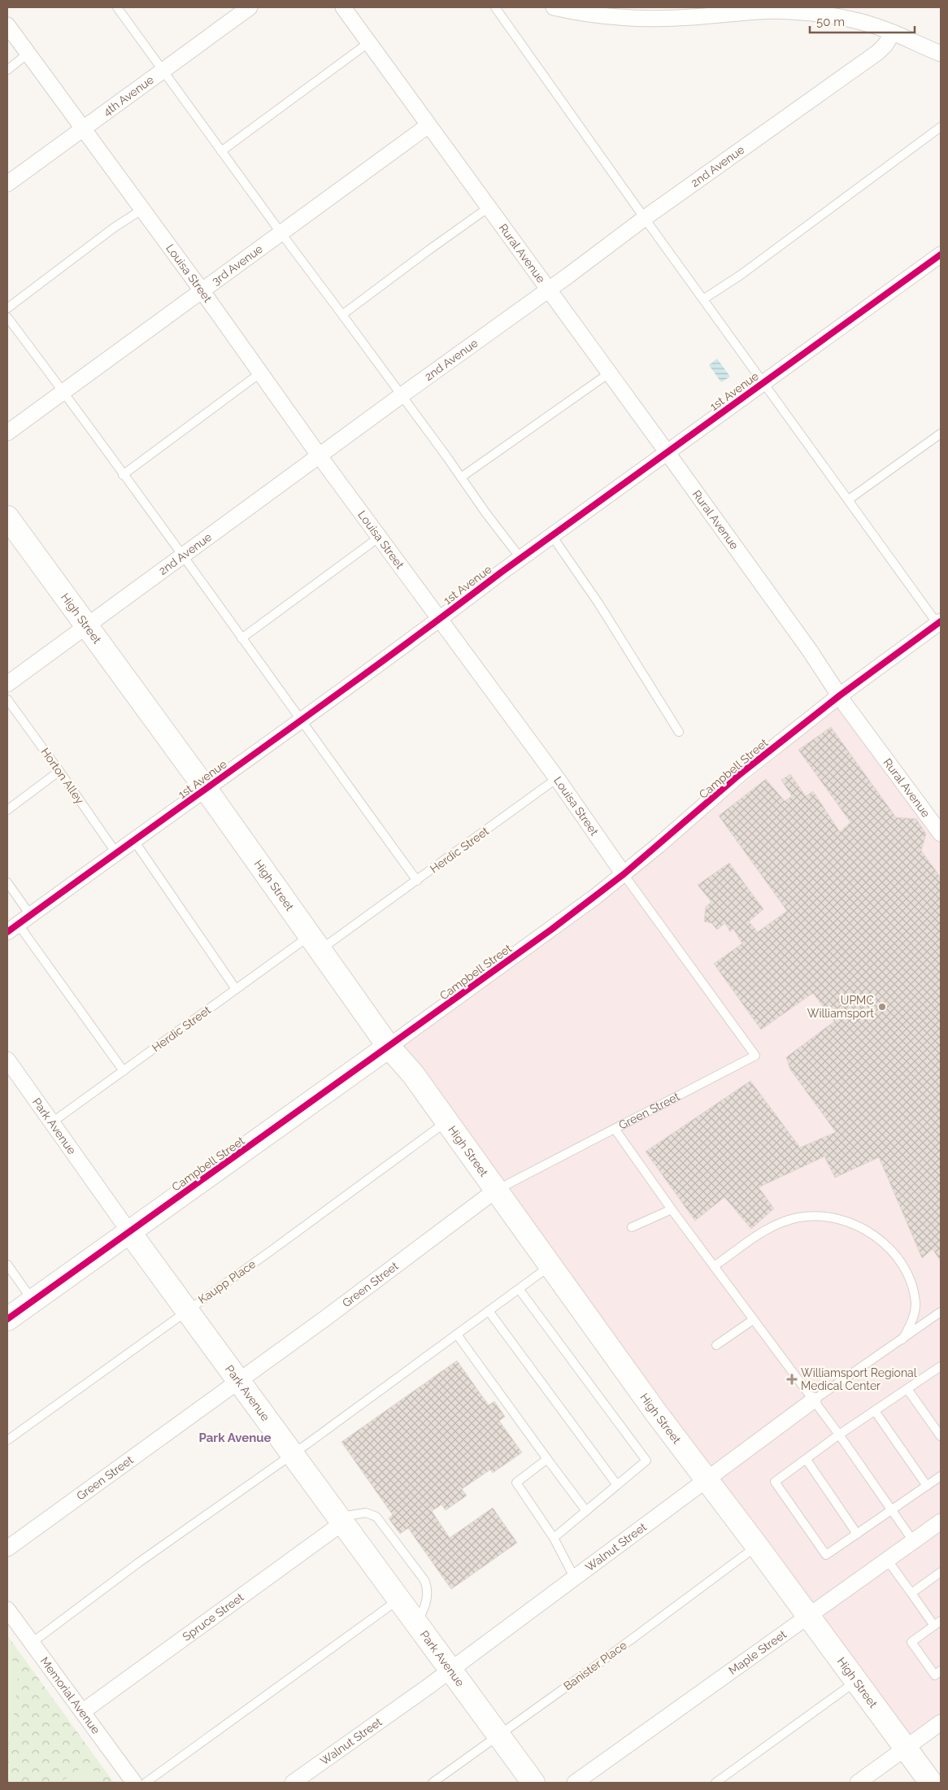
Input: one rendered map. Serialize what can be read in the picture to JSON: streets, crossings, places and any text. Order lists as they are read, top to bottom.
{
  "streets": {
    "main road": ["High Street", "Campbell Street", "Park Avenue"],
    "street": [
      "4th Avenue",
      "2nd Avenue",
      "Rural Avenue",
      "3rd Avenue",
      "Louisa Street",
      "1st Avenue",
      "Green Street",
      "Walnut Street",
      "Spruce Street",
      "Maple Street",
      "Memorial Avenue"
    ],
    "lane": [
      "Horton Alley",
      "Herdic Street",
      "Kaupp Place",
      "Banister Place"
    ]
  },
  "crossings": [
    ["4th Avenue", "Louisa Street"],
    ["2nd Avenue", "Rural Avenue"],
    ["2nd Avenue", "Louisa Street"],
    ["2nd Avenue", "High Street"],
    ["Rural Avenue", "3rd Avenue"],
    ["Rural Avenue", "1st Avenue"],
    ["Rural Avenue", "Campbell Street"],
    ["3rd Avenue", "Louisa Street"],
    ["Louisa Street", "1st Avenue"],
    ["Louisa Street", "Campbell Street"],
    ["Louisa Street", "Herdic Street"],
    ["Louisa Street", "Green Street"],
    ["1st Avenue", "High Street"],
    ["1st Avenue", "Horton Alley"],
    ["High Street", "Campbell Street"],
    ["High Street", "Herdic Street"],
    ["High Street", "Green Street"],
    ["High Street", "Kaupp Place"],
    ["High Street", "Walnut Street"],
    ["High Street", "Maple Street"],
    ["High Street", "Banister Place"],
    ["Campbell Street", "Park Avenue"],
    ["Herdic Street", "Park Avenue"],
    ["Green Street", "Park Avenue"],
    ["Park Avenue", "Kaupp Place"],
    ["Park Avenue", "Walnut Street"],
    ["Park Avenue", "Spruce Street"],
    ["Park Avenue", "Banister Place"],
    ["Spruce Street", "Memorial Avenue"]
  ],
  "districts": ["Park Avenue"],
  "places": {
    "other": ["UPMC Williamsport"],
    "health": ["Williamsport Regional Medical Center"]
  },
  "scale_bar": "50 m"
}
